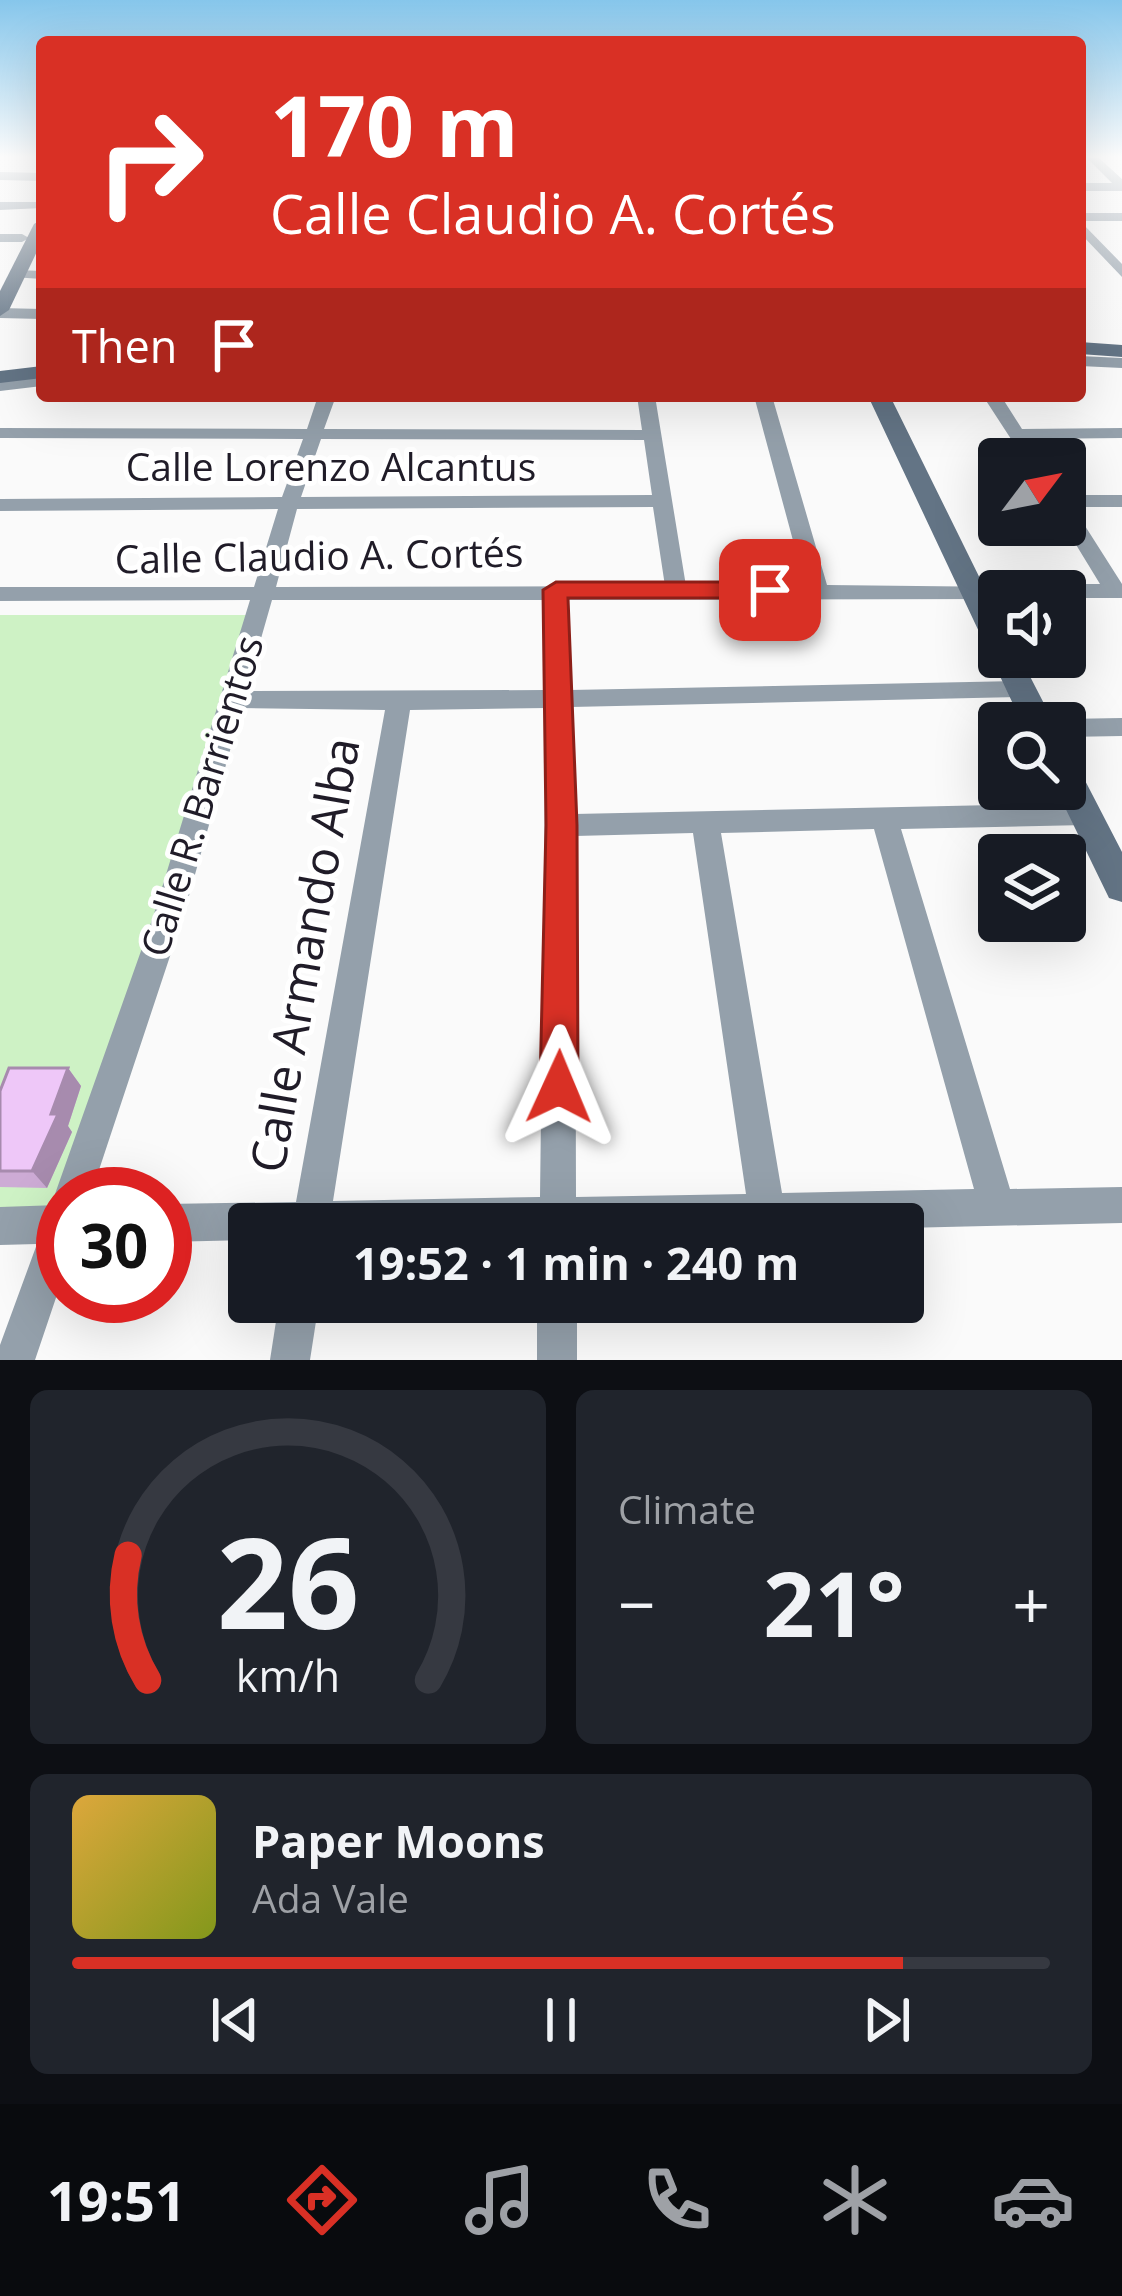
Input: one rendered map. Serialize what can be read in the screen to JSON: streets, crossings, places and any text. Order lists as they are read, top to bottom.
{
  "streets": {
    "street": [
      "Calle Lorenzo Alcantus",
      "Calle Claudio A. Cortés",
      "Calle R. Barrientos",
      "Calle Armando Alba"
    ]
  },
  "crossings": [
    ["Calle Lorenzo Alcantus", "Calle R. Barrientos"],
    ["Calle Claudio A. Cortés", "Calle R. Barrientos"]
  ],
  "north": "top right",
  "page": {
    "turn": ["170 m", "Calle Claudio A. Cortés"],
    "then": "Then",
    "limit": "30",
    "trip": "19:52 · 1 min · 240 m",
    "tile": "Climate",
    "heat": ["−", "21°", "+"],
    "song": ["Paper Moons", "Ada Vale"],
    "tabs": "19:51",
    "gauge": ["26", "km/h"]
  }
}
